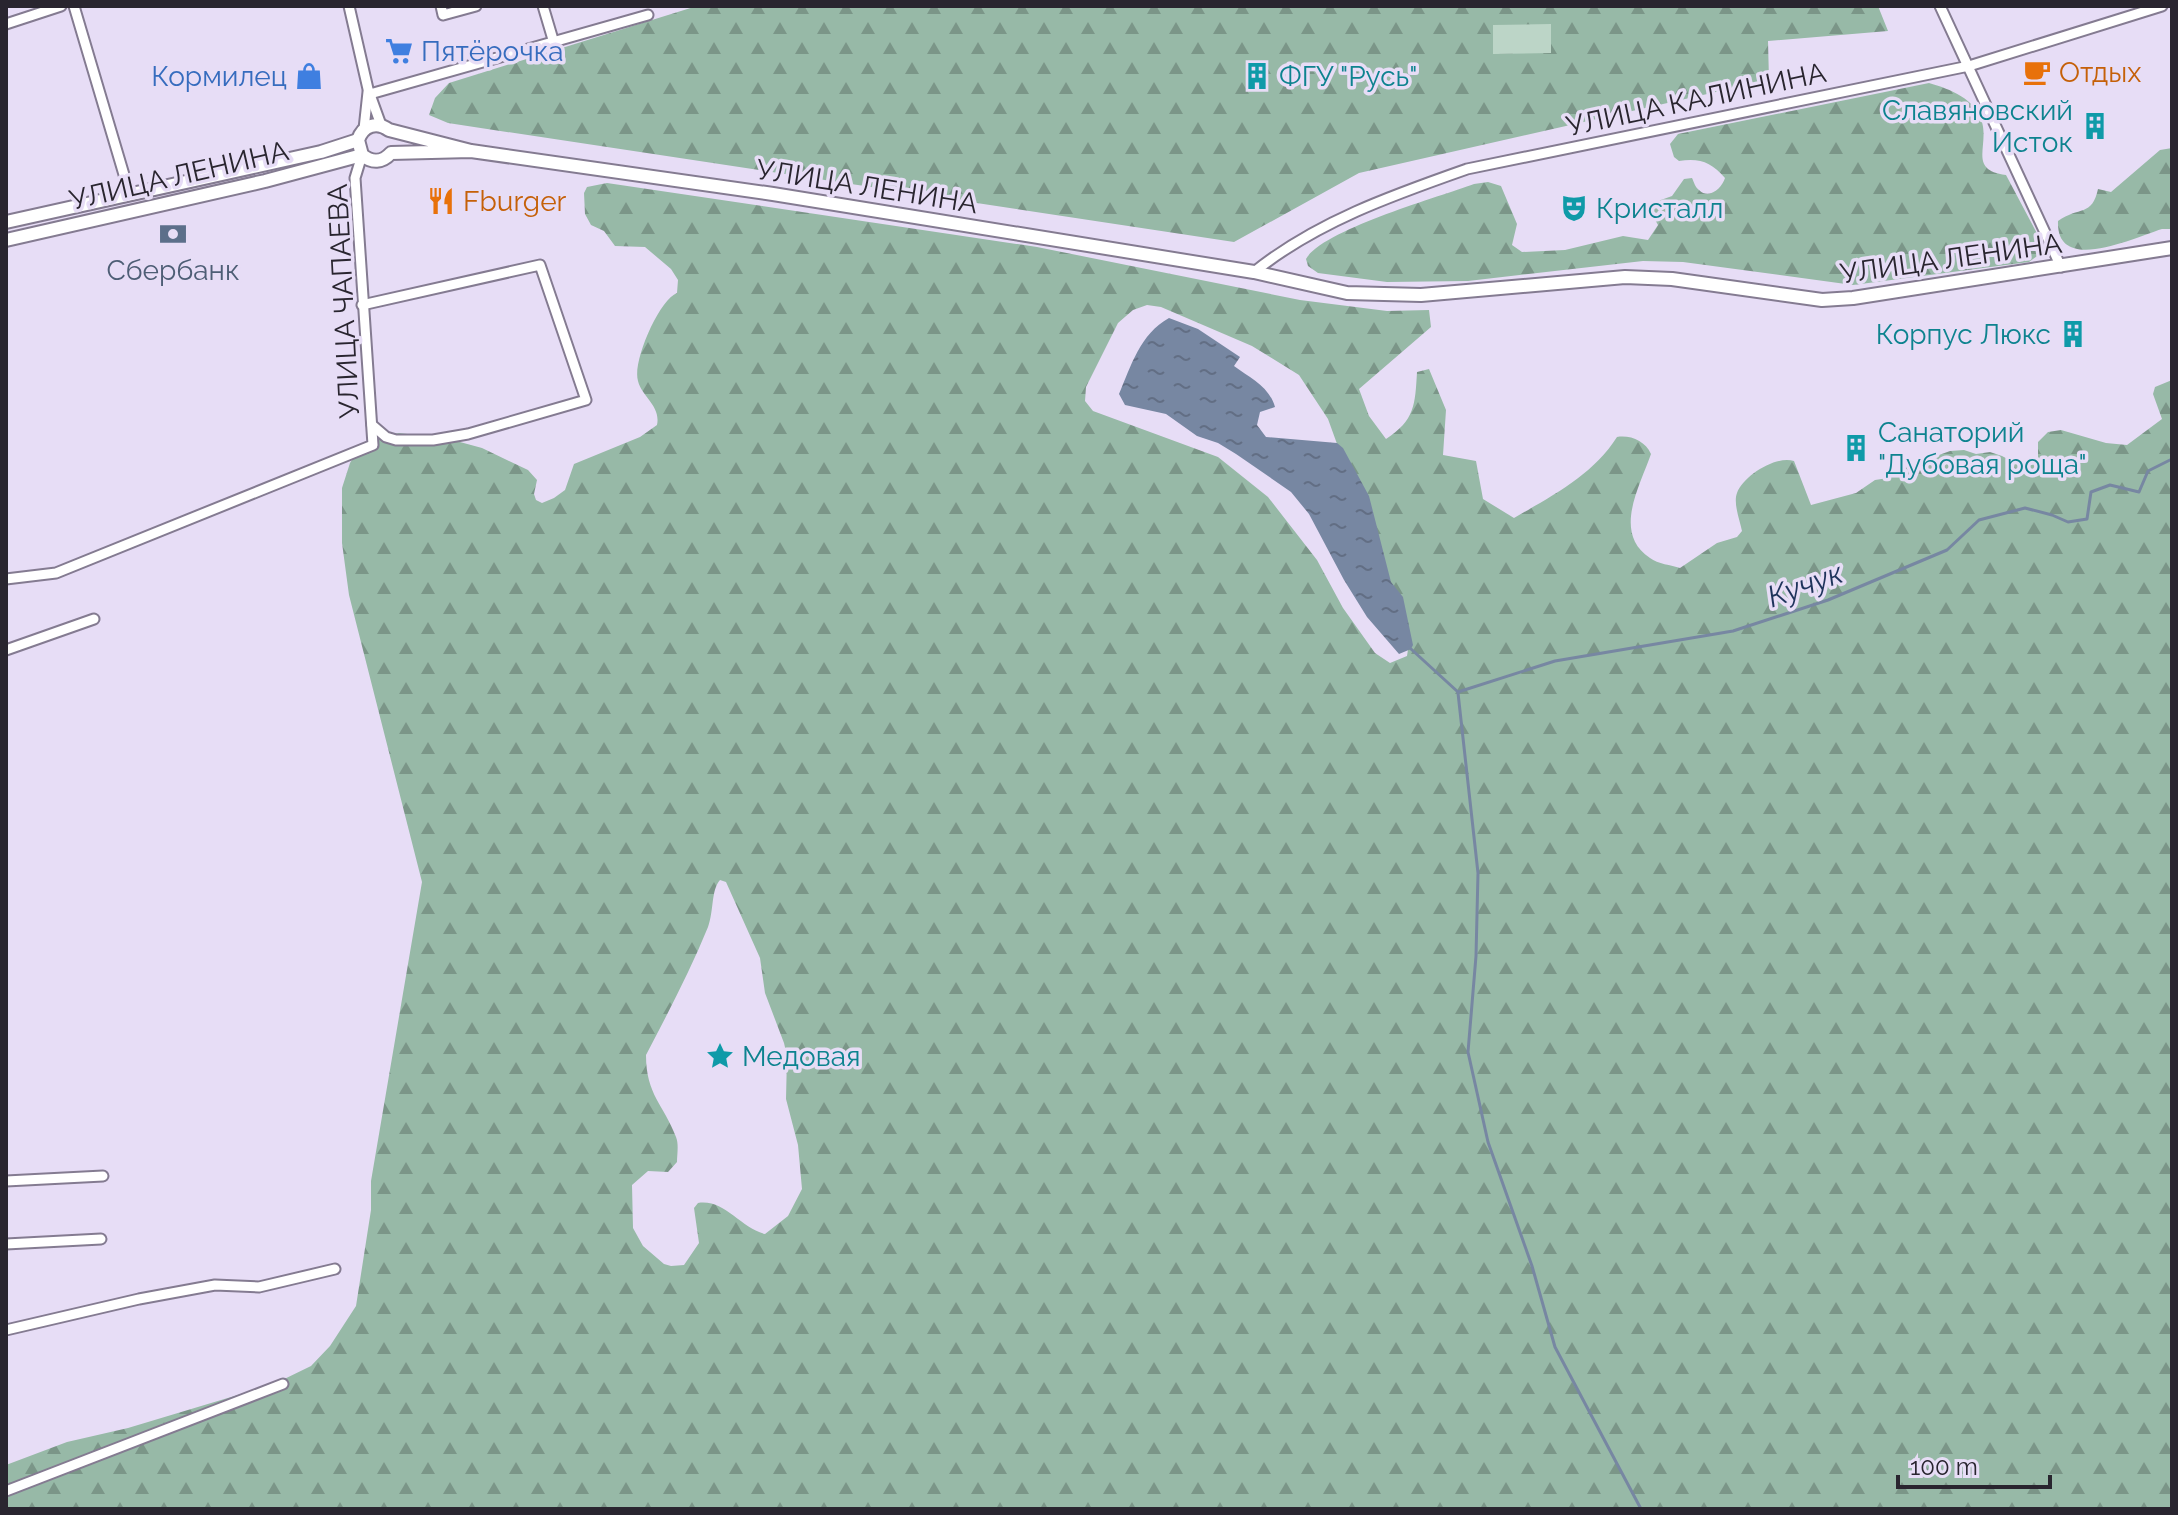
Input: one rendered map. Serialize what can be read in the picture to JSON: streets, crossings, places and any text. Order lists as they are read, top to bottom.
{
  "streets": {
    "main road": ["УЛИЦА ЛЕНИНА"],
    "street": ["УЛИЦА КАЛИНИНА", "УЛИЦА ЧАПАЕВА"]
  },
  "crossings": [
    ["УЛИЦА КАЛИНИНА", "УЛИЦА ЛЕНИНА"],
    ["УЛИЦА ЛЕНИНА", "УЛИЦА ЧАПАЕВА"]
  ],
  "water": ["Кучук"],
  "places": {
    "supermarket": ["Пятёрочка"],
    "cafe": ["Отдых"],
    "shop": ["Кормилец"],
    "building": [
      "ФГУ \"Русь\"",
      "Славяновский Исток",
      "Корпус Люкс",
      "Санаторий \"Дубовая роща\""
    ],
    "restaurant": ["Fburger"],
    "theatre": ["Кристалл"],
    "bank": ["Сбербанк"],
    "place": ["Медовая"]
  },
  "scale_bar": "100 m"
}
